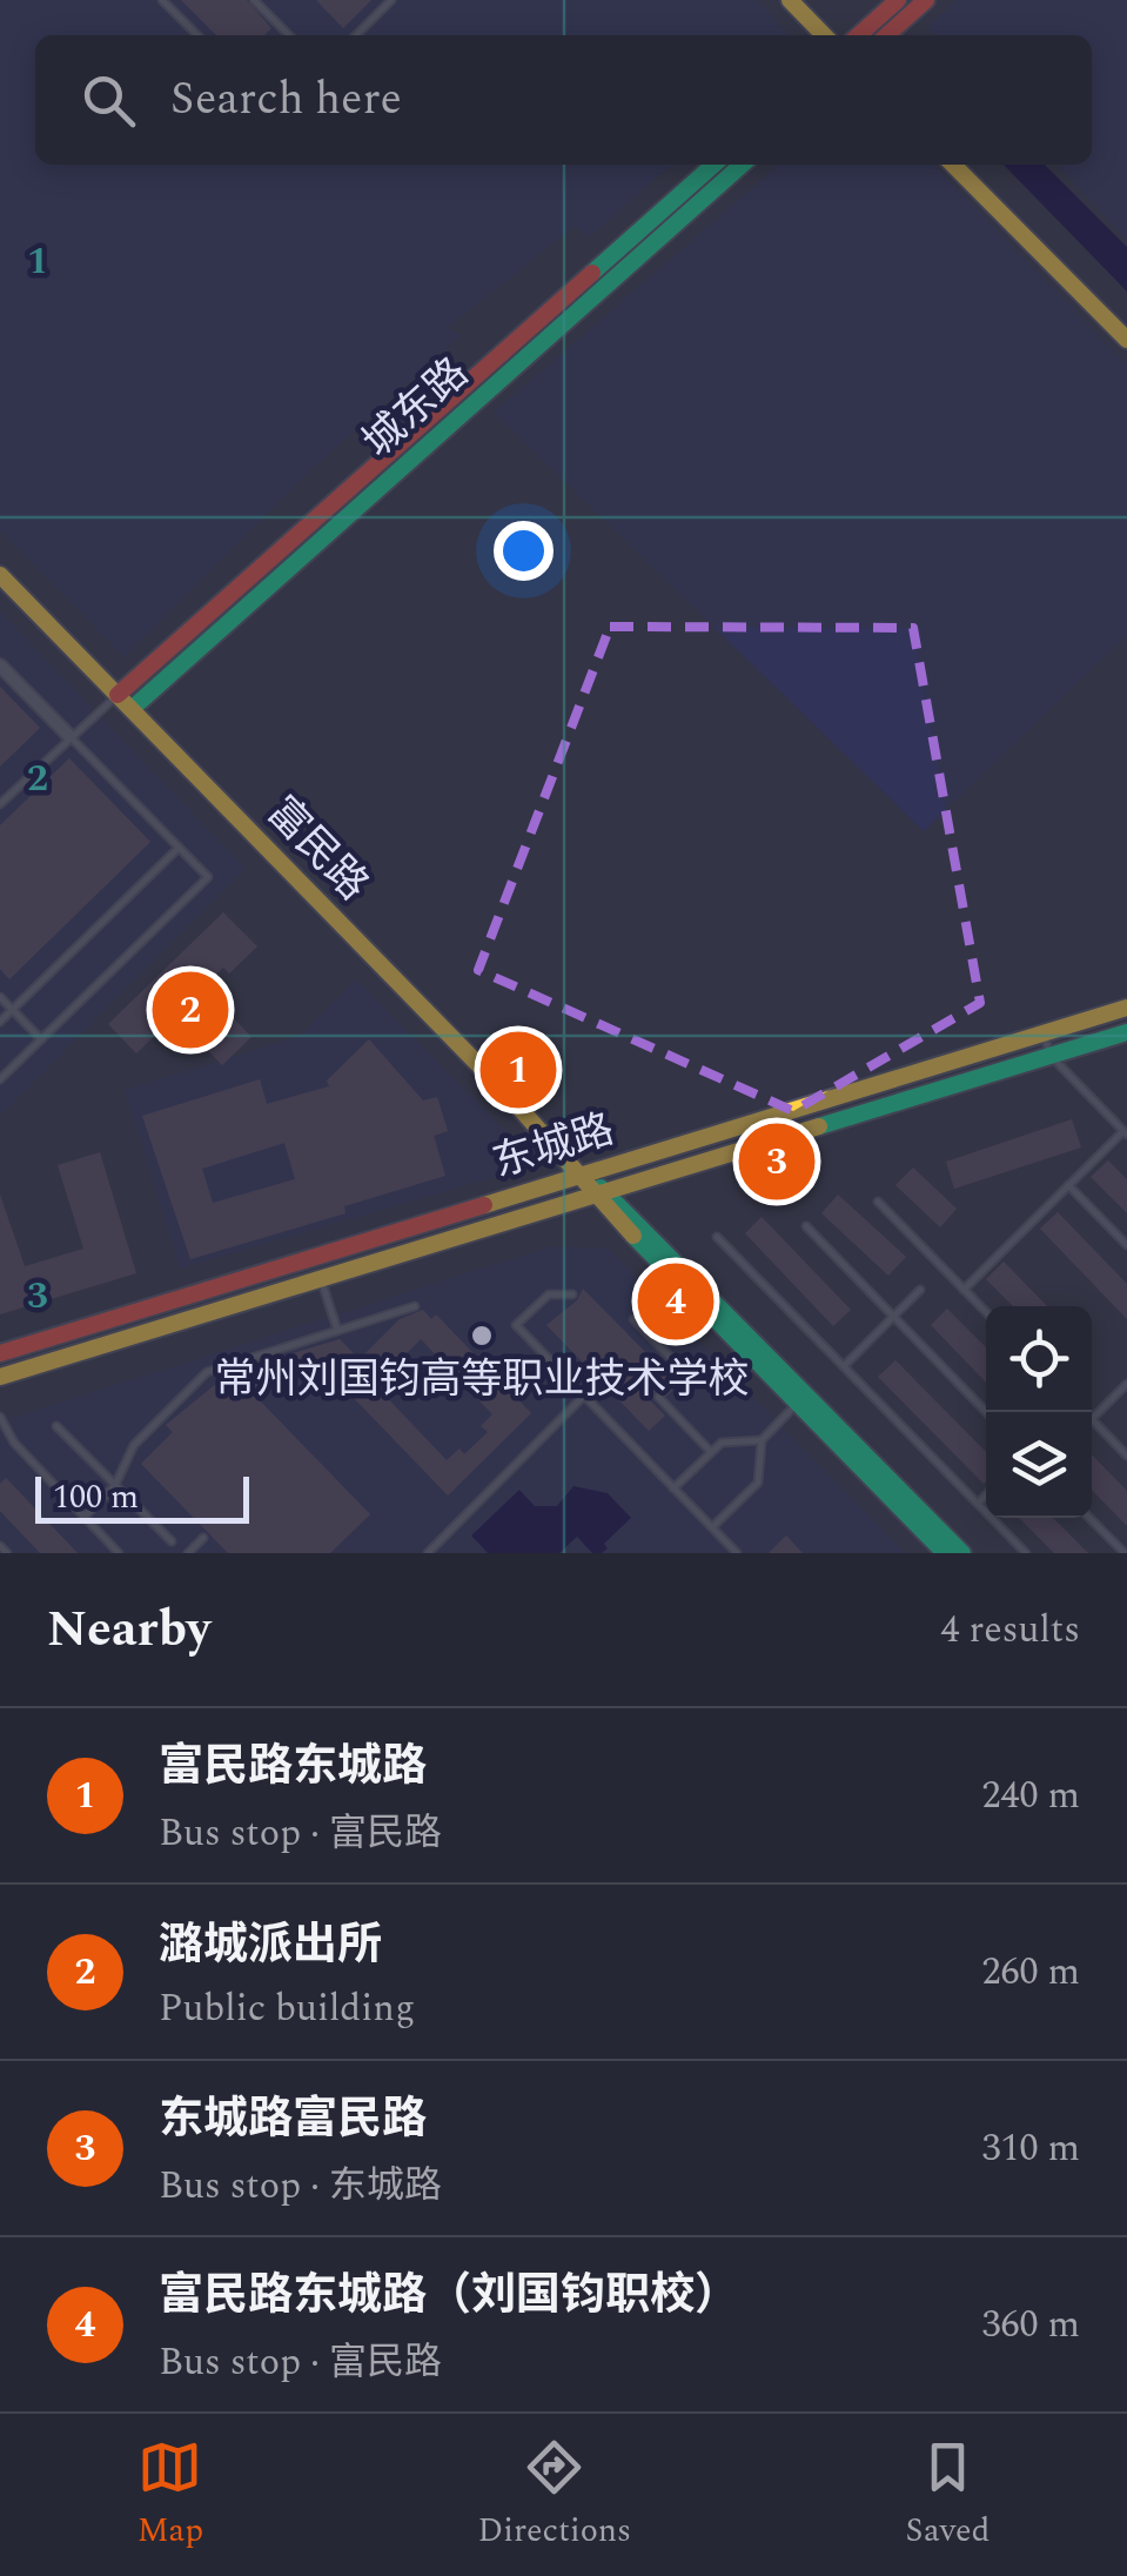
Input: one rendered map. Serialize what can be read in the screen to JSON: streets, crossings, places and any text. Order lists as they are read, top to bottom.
{
  "streets": {
    "street": ["城东路", "富民路", "东城路"]
  },
  "crossings": [
    ["城东路", "富民路"],
    ["富民路", "东城路"]
  ],
  "places": ["常州刘国钧高等职业技术学校"],
  "scale_bar": "100 m",
  "page": {
    "search": "Search here",
    "pins": [
      "2",
      "1",
      "3",
      "4"
    ],
    "scale": "100 m",
    "heading": ["Nearby", "4 results"],
    "list": [
      {
        "mark": "1",
        "name": "富民路东城路",
        "note": "Bus stop · 富民路",
        "value": "240 m"
      },
      {
        "mark": "2",
        "name": "潞城派出所",
        "note": "Public building",
        "value": "260 m"
      },
      {
        "mark": "3",
        "name": "东城路富民路",
        "note": "Bus stop · 东城路",
        "value": "310 m"
      },
      {
        "mark": "4",
        "name": "富民路东城路（刘国钧职校）",
        "note": "Bus stop · 富民路",
        "value": "360 m"
      }
    ],
    "nav": ["Map", "Directions", "Saved"]
  },
  "grid": {
    "rows": ["1", "2", "3"]
  }
}
